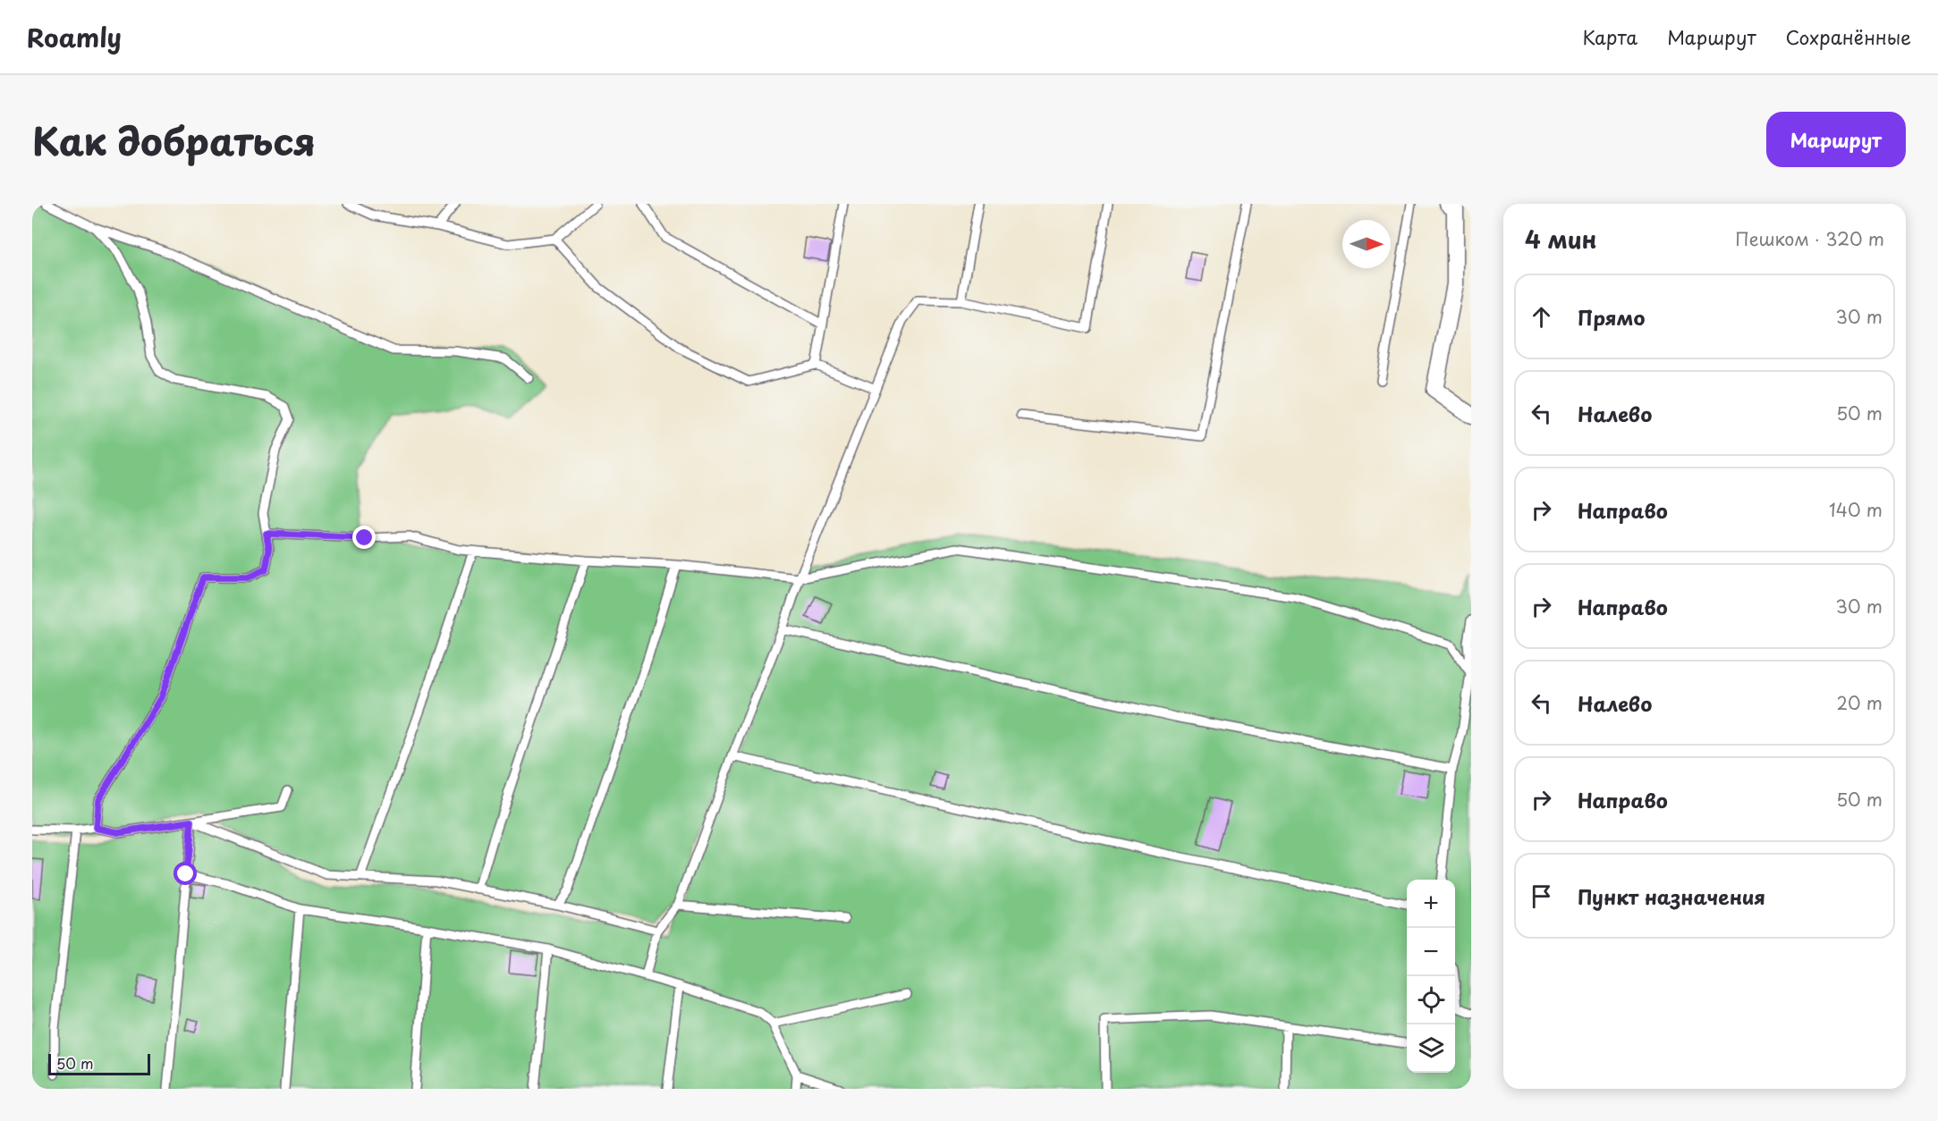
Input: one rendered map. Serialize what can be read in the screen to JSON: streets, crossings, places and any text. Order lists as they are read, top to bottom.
{
  "scale_bar": "50 m",
  "north": "right",
  "page": {
    "header": "Roamly",
    "nav": ["Карта", "Маршрут", "Сохранённые"],
    "title": "Как добраться",
    "buttons": "Маршрут",
    "heading": ["4 мин", "Пешком · 320 m"],
    "list": [
      ["Прямо", "30 m"],
      ["Налево", "50 m"],
      ["Направо", "140 m"],
      ["Направо", "30 m"],
      ["Налево", "20 m"],
      ["Направо", "50 m"],
      "Пункт назначения"
    ],
    "map_buttons": ["+", "−"],
    "scale": "50 m"
  }
}
